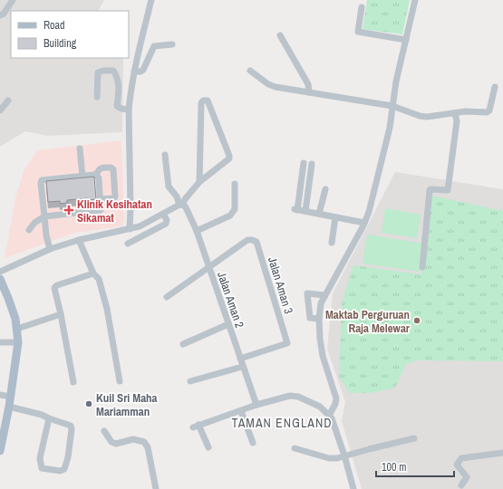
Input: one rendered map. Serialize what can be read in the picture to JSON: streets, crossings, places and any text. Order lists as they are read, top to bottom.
{
  "streets": {
    "street": ["Jalan Aman 3", "Jalan Aman 2"]
  },
  "crossings": [
    ["Jalan Aman 3", "Jalan Aman 2"]
  ],
  "districts": ["TAMAN ENGLAND"],
  "places": {
    "health": ["Klinik Kesihatan Sikamat"],
    "other": ["Maktab Perguruan Raja Melewar", "Kuil Sri Maha Mariamman"]
  },
  "legend": ["Road", "Building"],
  "scale_bar": "100 m"
}
